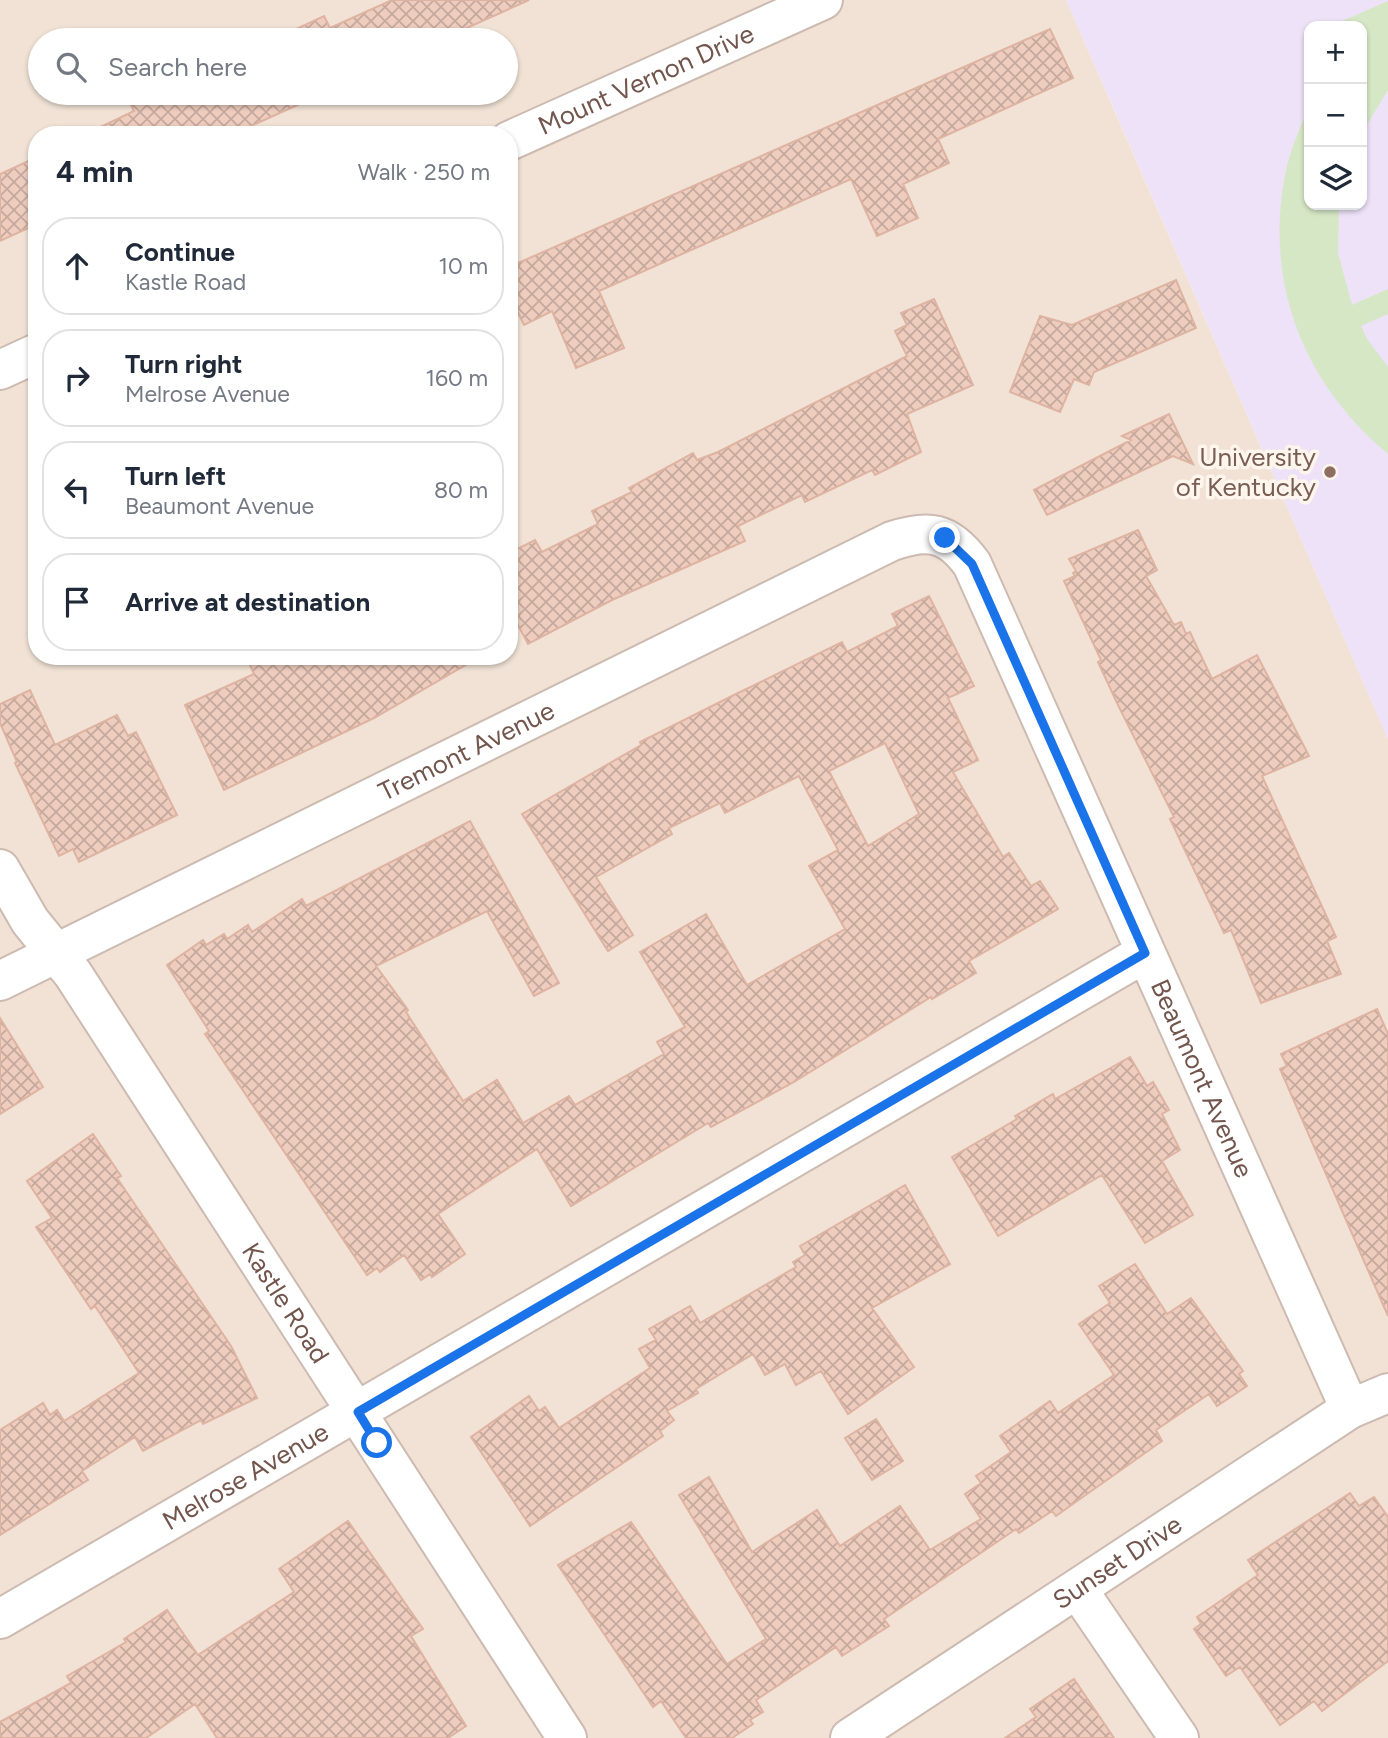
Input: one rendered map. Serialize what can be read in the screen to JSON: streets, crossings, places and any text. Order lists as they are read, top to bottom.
{
  "streets": {
    "street": [
      "Mount Vernon Drive",
      "Tremont Avenue",
      "Beaumont Avenue",
      "Kastle Road",
      "Melrose Avenue",
      "Sunset Drive"
    ]
  },
  "crossings": [
    ["Tremont Avenue", "Beaumont Avenue"],
    ["Tremont Avenue", "Kastle Road"],
    ["Beaumont Avenue", "Melrose Avenue"],
    ["Beaumont Avenue", "Sunset Drive"],
    ["Kastle Road", "Melrose Avenue"]
  ],
  "places": ["University of Kentucky"],
  "page": {
    "map_buttons": ["+", "−"],
    "search": "Search here",
    "heading": ["4 min", "Walk · 250 m"],
    "list": [
      ["Continue", "Kastle Road", "10 m"],
      ["Turn right", "Melrose Avenue", "160 m"],
      ["Turn left", "Beaumont Avenue", "80 m"],
      "Arrive at destination"
    ]
  }
}
